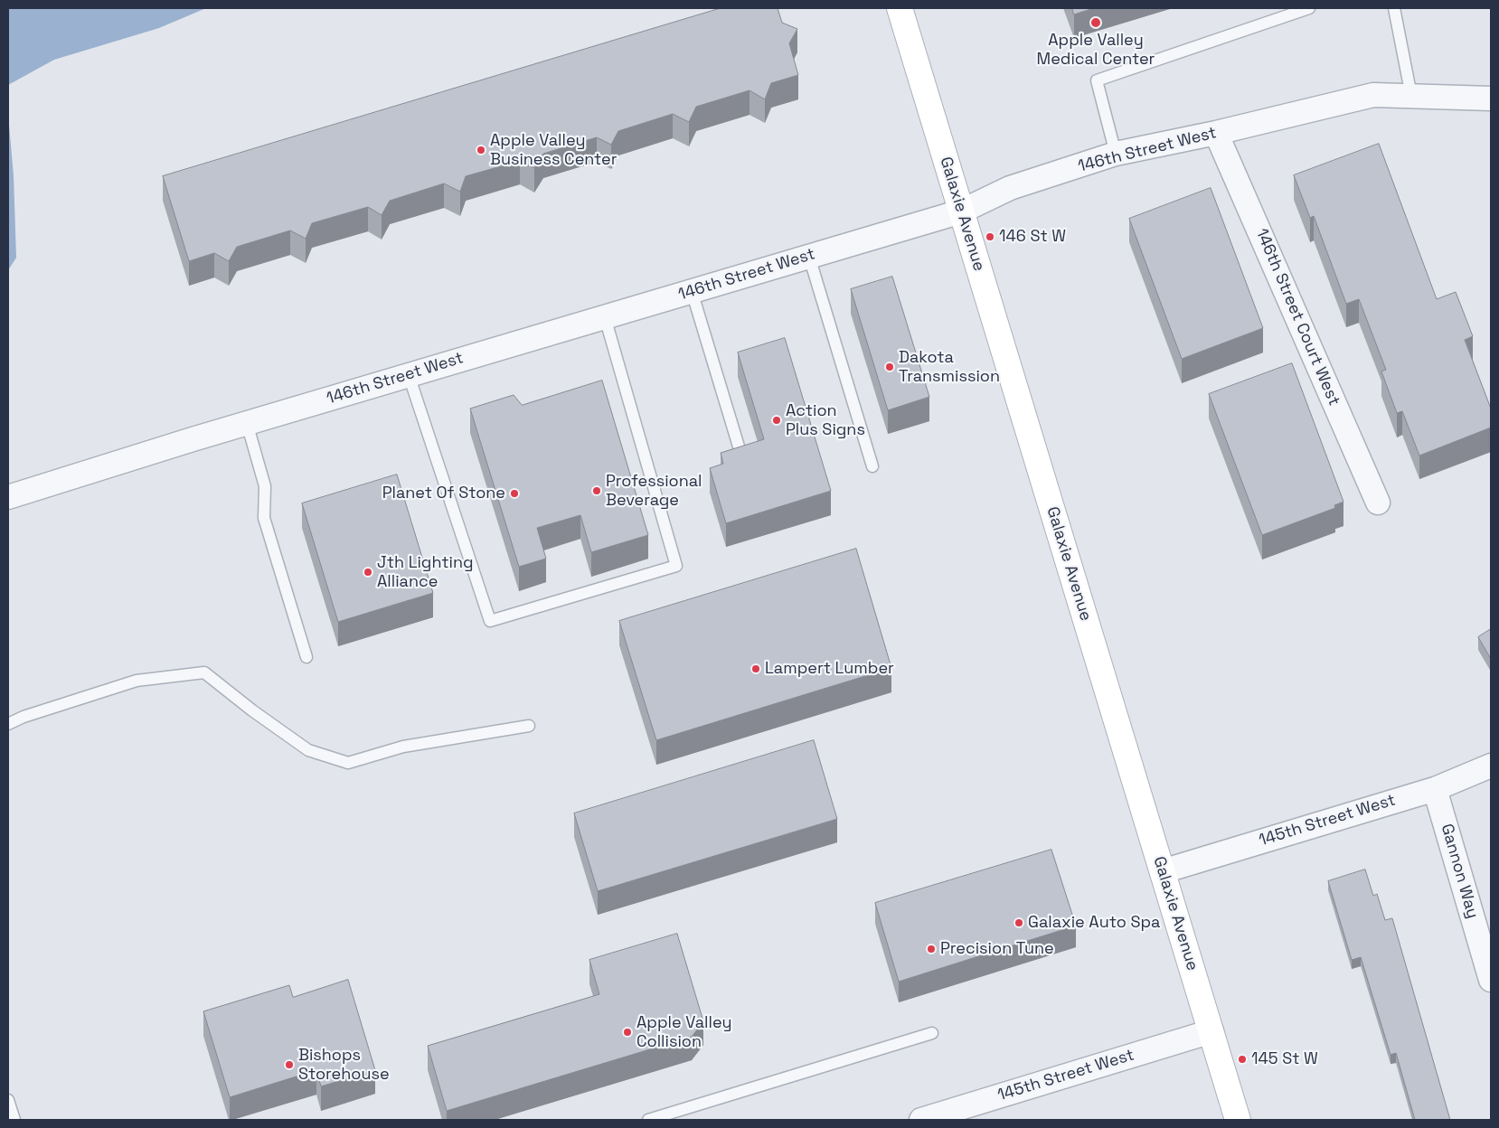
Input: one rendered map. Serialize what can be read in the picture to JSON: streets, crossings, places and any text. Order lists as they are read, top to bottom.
{
  "streets": {
    "street": [
      "146th Street West",
      "Galaxie Avenue",
      "146th Street Court West",
      "145th Street West",
      "Gannon Way"
    ]
  },
  "crossings": [
    ["146th Street West", "Galaxie Avenue"],
    ["146th Street West", "146th Street Court West"],
    ["Galaxie Avenue", "145th Street West"],
    ["145th Street West", "Gannon Way"]
  ],
  "places": [
    "Apple Valley Medical Center",
    "Apple Valley Business Center",
    "146 St W",
    "Dakota Transmission",
    "Action Plus Signs",
    "Professional Beverage",
    "Planet Of Stone",
    "Jth Lighting Alliance",
    "Lampert Lumber",
    "Galaxie Auto Spa",
    "Precision Tune",
    "Apple Valley Collision",
    "145 St W",
    "Bishops Storehouse"
  ]
}
